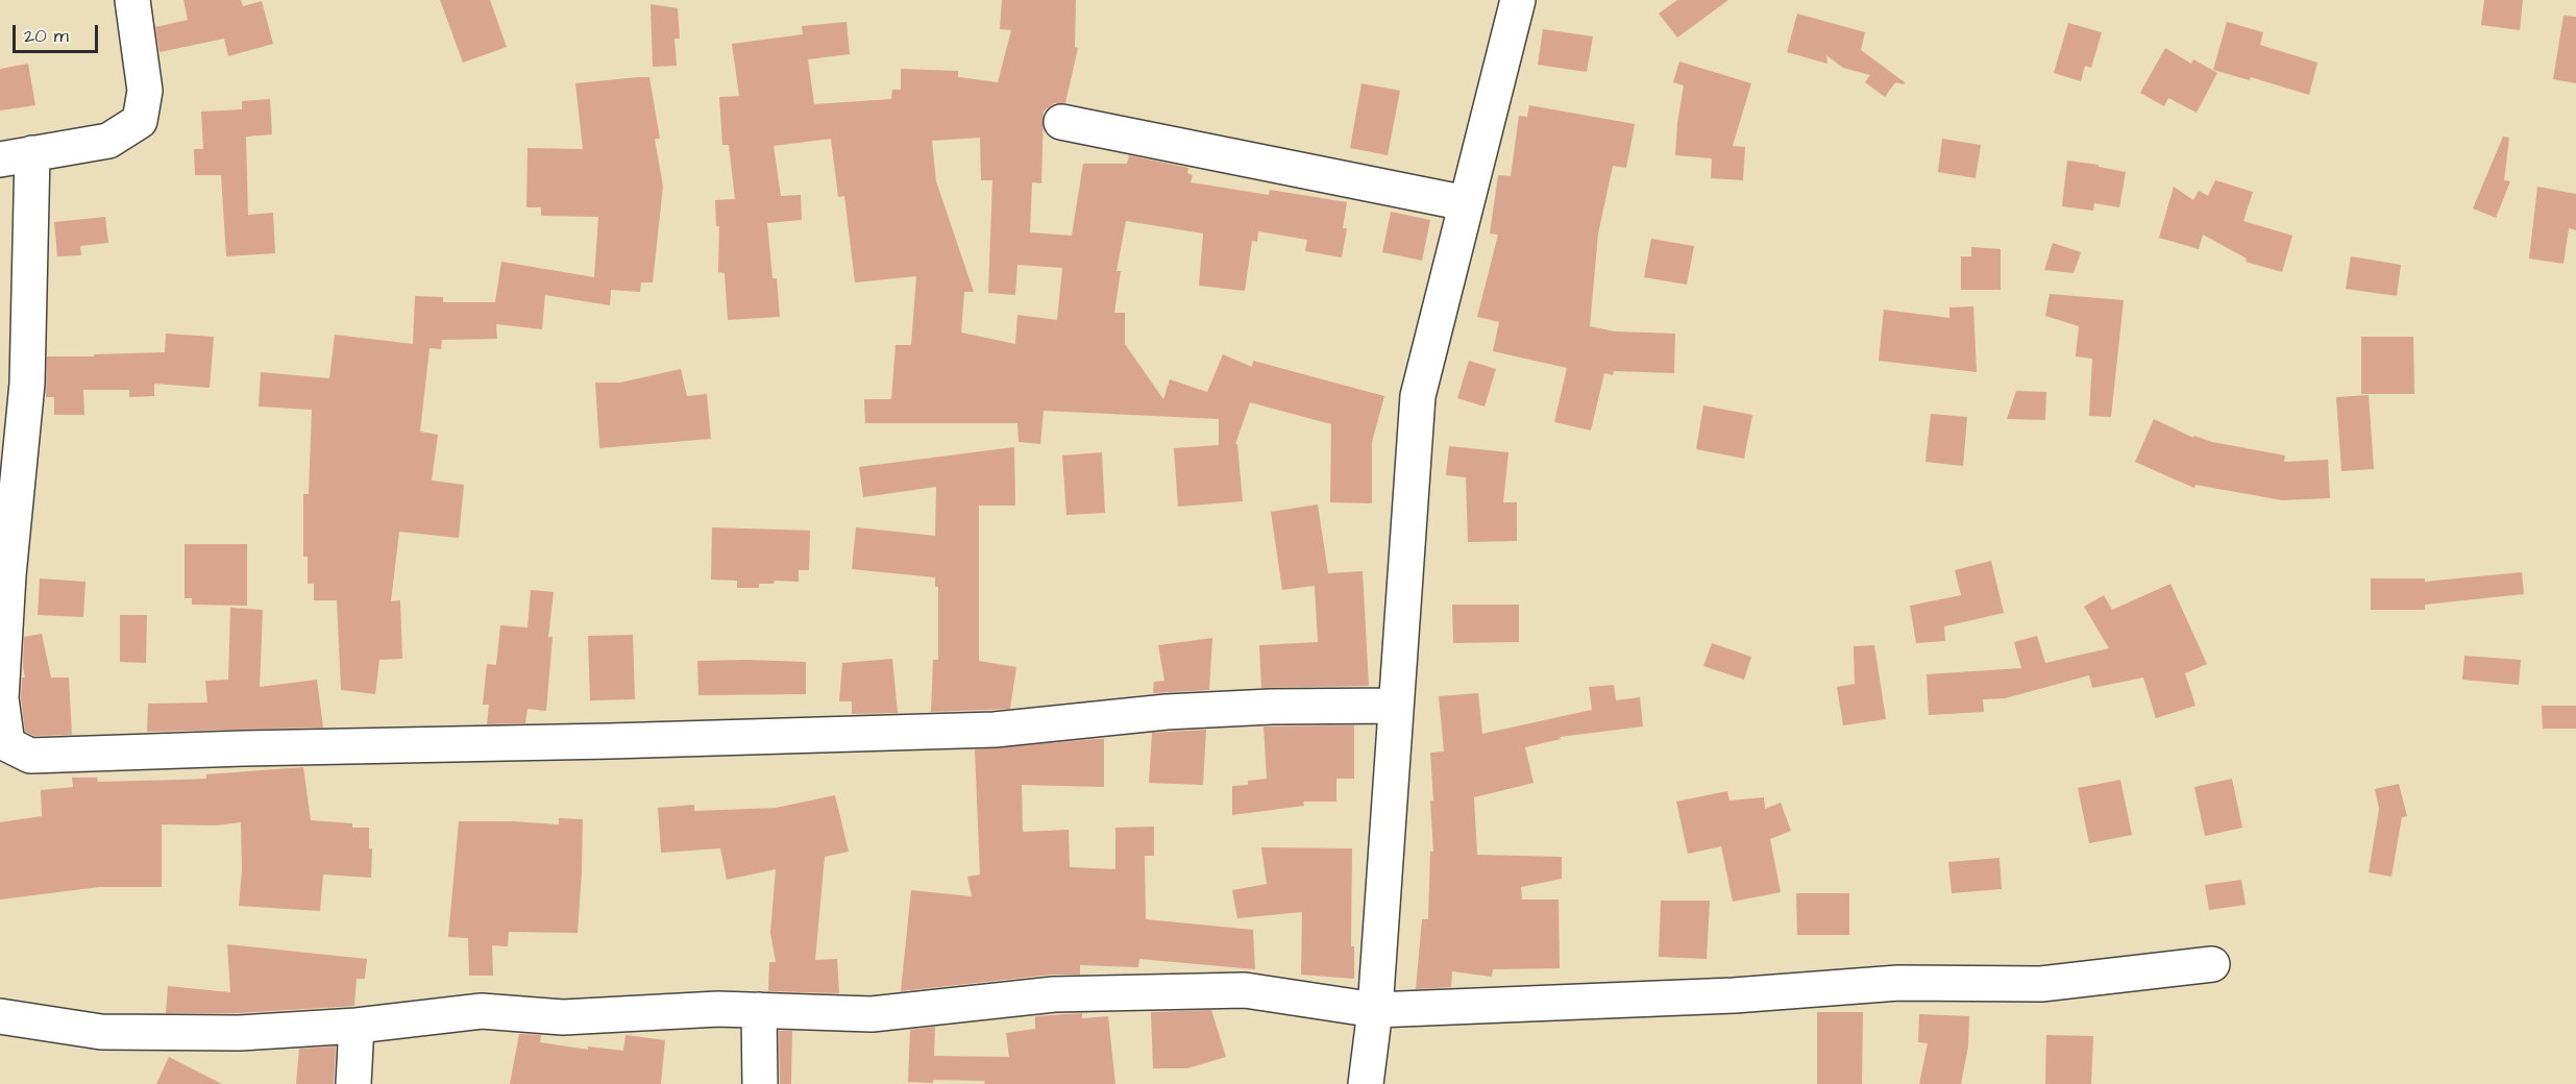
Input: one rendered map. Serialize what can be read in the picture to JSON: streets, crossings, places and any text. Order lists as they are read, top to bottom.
{
  "scale_bar": "20 m"
}
